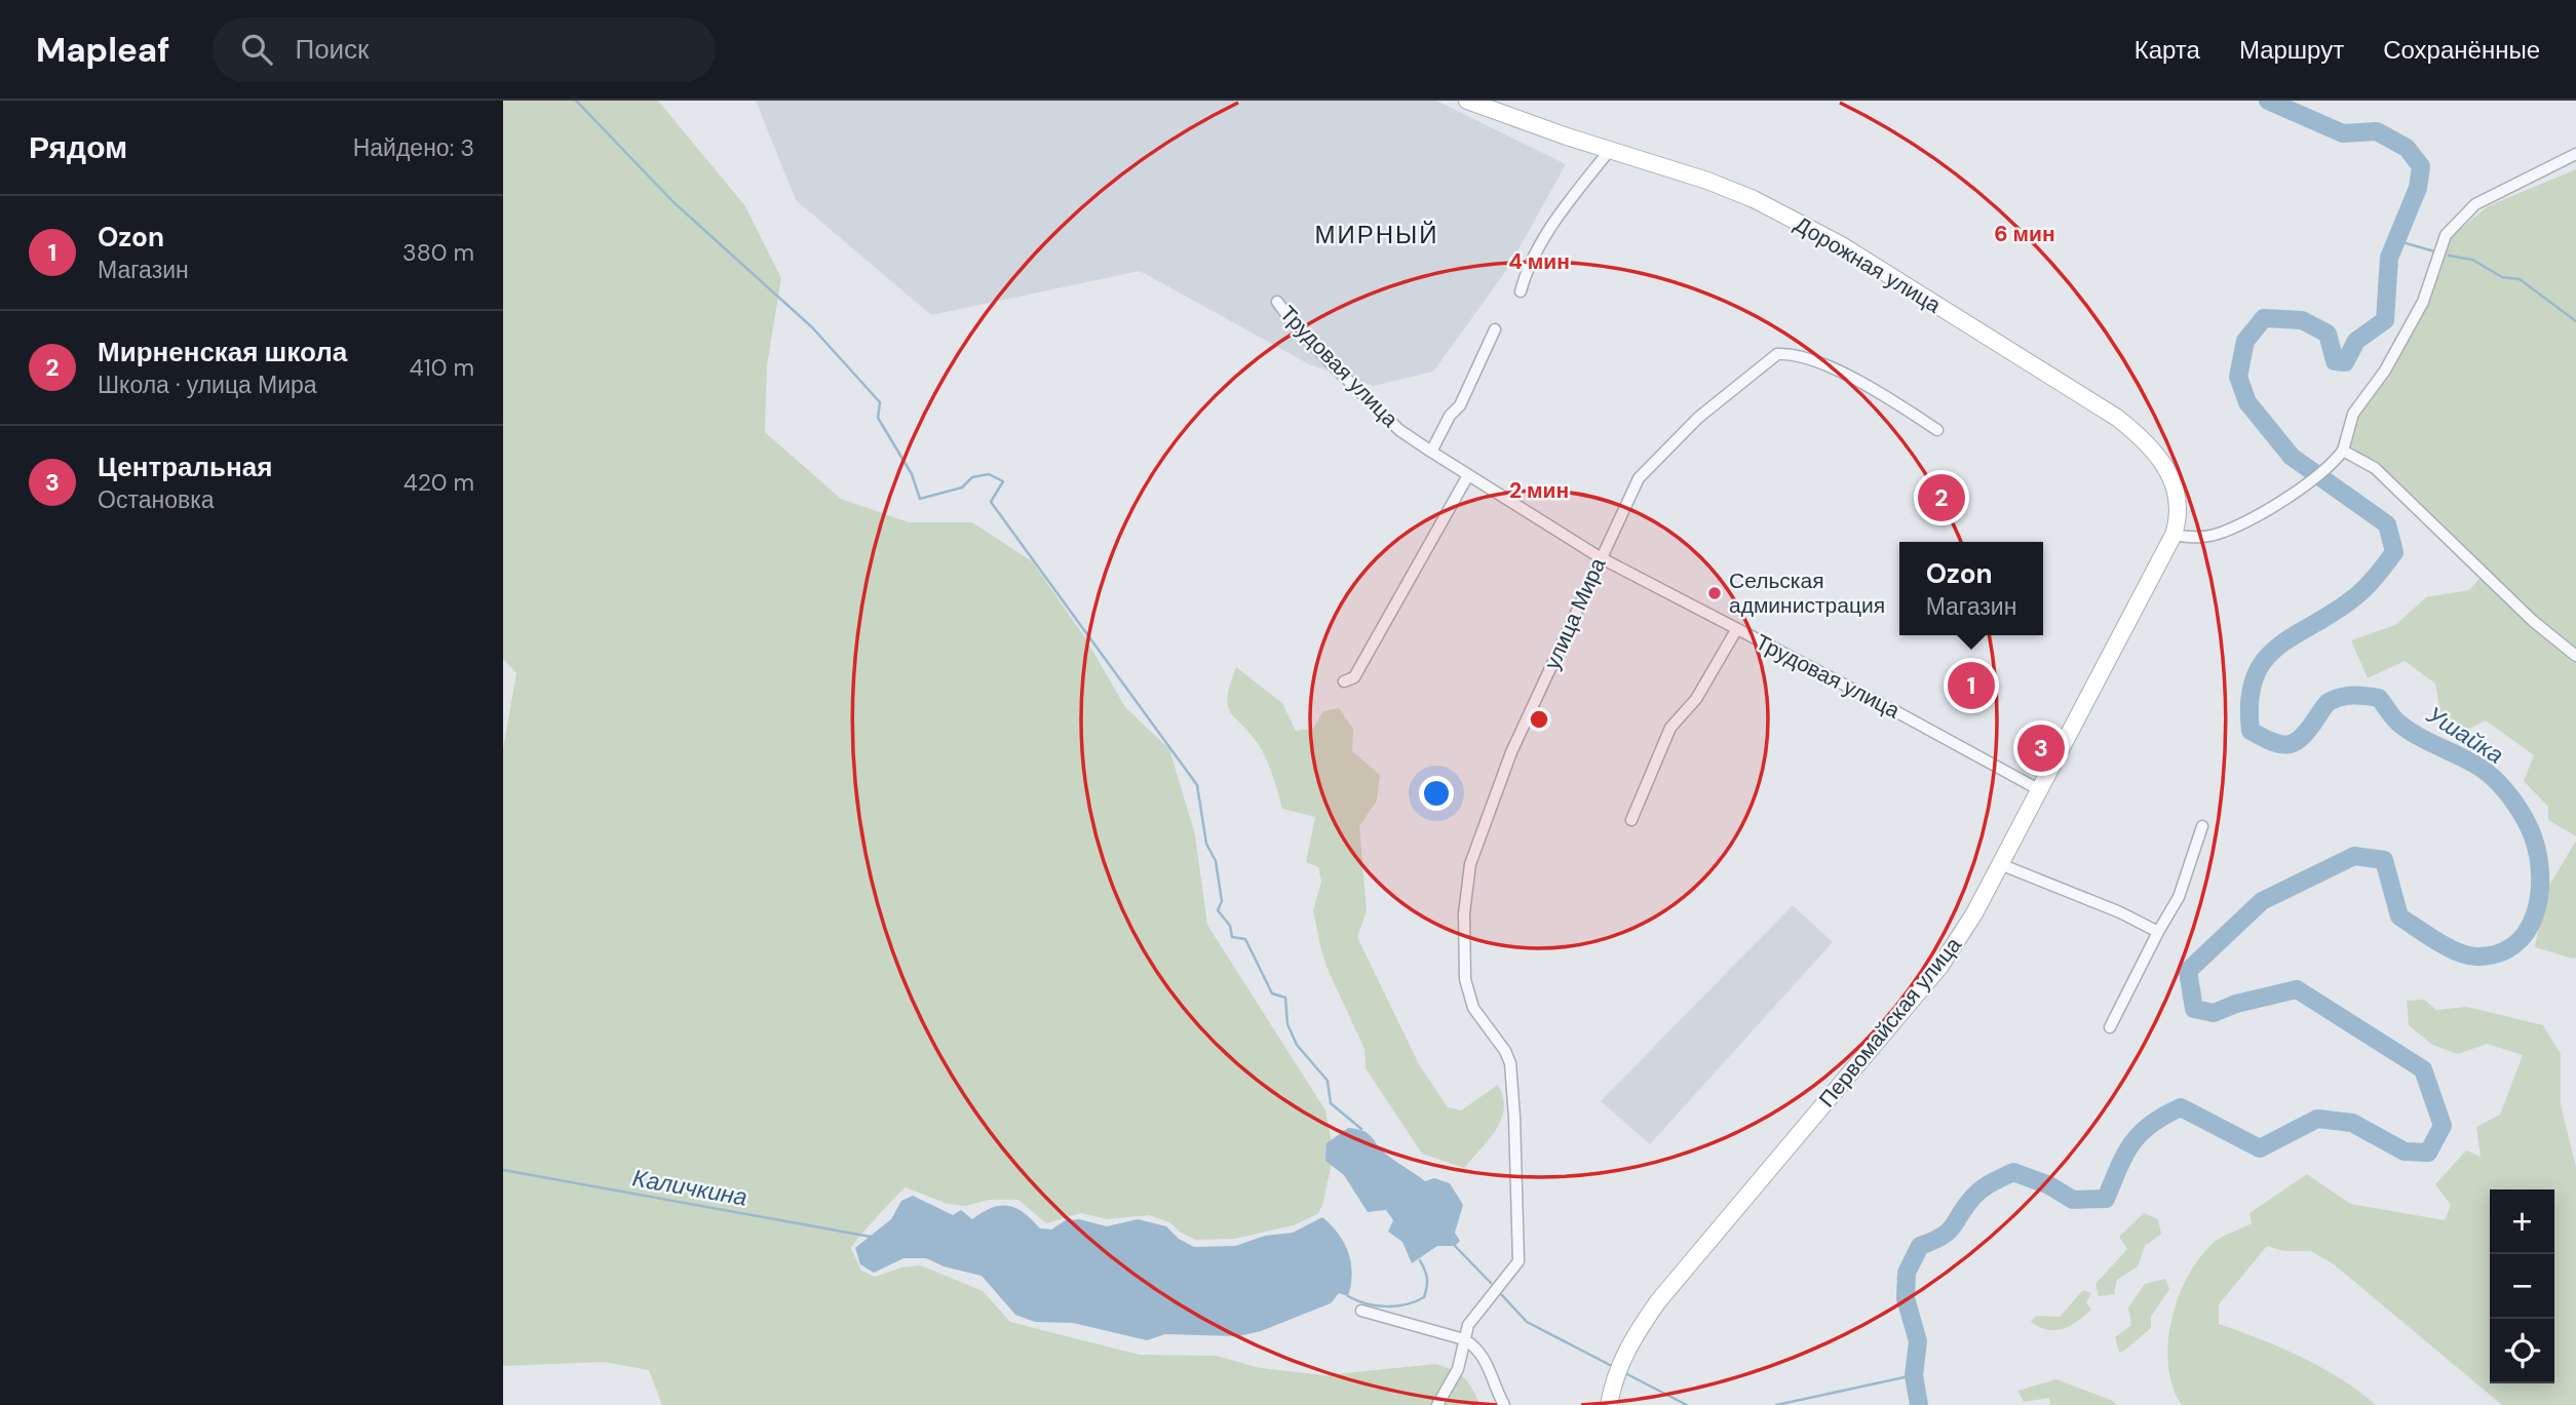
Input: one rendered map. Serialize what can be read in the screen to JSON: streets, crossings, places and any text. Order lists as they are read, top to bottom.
{
  "streets": {
    "street": [
      "Дорожная улица",
      "Трудовая улица",
      "улица Мира",
      "Первомайская улица"
    ]
  },
  "crossings": [
    ["Дорожная улица", "Первомайская улица"],
    ["Трудовая улица", "улица Мира"],
    ["Трудовая улица", "Первомайская улица"]
  ],
  "districts": ["МИРНЫЙ"],
  "water": ["Ушайка", "Каличкина"],
  "places": ["Сельская администрация"],
  "page": {
    "header": "Mapleaf",
    "search": "Поиск",
    "nav": ["Карта", "Маршрут", "Сохранённые"],
    "heading": ["Рядом", "Найдено: 3"],
    "list": [
      {
        "mark": "1",
        "name": "Ozon",
        "note": "Магазин",
        "value": "380 m"
      },
      {
        "mark": "2",
        "name": "Мирненская школа",
        "note": "Школа · улица Мира",
        "value": "410 m"
      },
      {
        "mark": "3",
        "name": "Центральная",
        "note": "Остановка",
        "value": "420 m"
      }
    ],
    "pins": ["2", "1", "3"],
    "popup": ["Ozon", "Магазин"],
    "map_buttons": ["+", "−"]
  },
  "rings": ["6 мин", "4 мин", "2 мин"]
}
